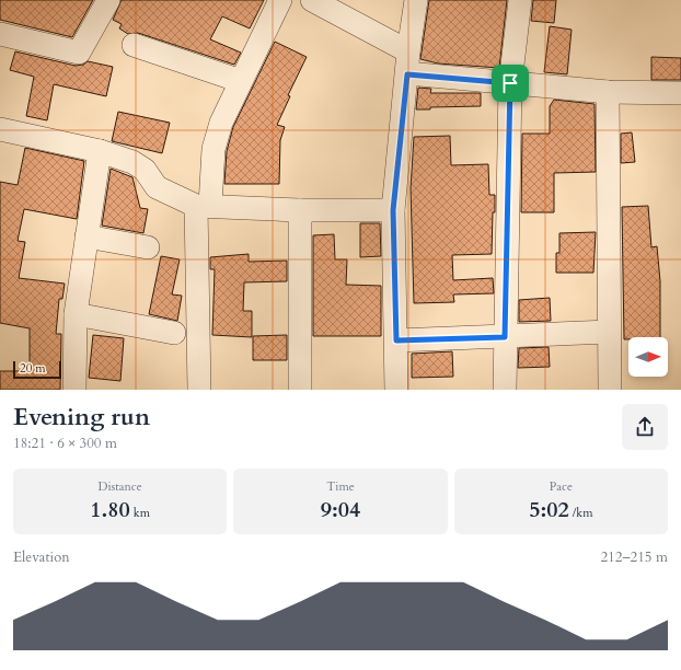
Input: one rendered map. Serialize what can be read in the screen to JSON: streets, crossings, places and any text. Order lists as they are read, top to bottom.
{
  "scale_bar": "20 m",
  "north": "right",
  "page": {
    "scale": "20 m",
    "heading": ["Evening run", "18:21 · 6 × 300 m"],
    "stats": [
      ["Distance", "1.80 km"],
      ["Time", "9:04"],
      ["Pace", "5:02 /km"]
    ],
    "chart": ["Elevation", "212–215 m"]
  }
}
